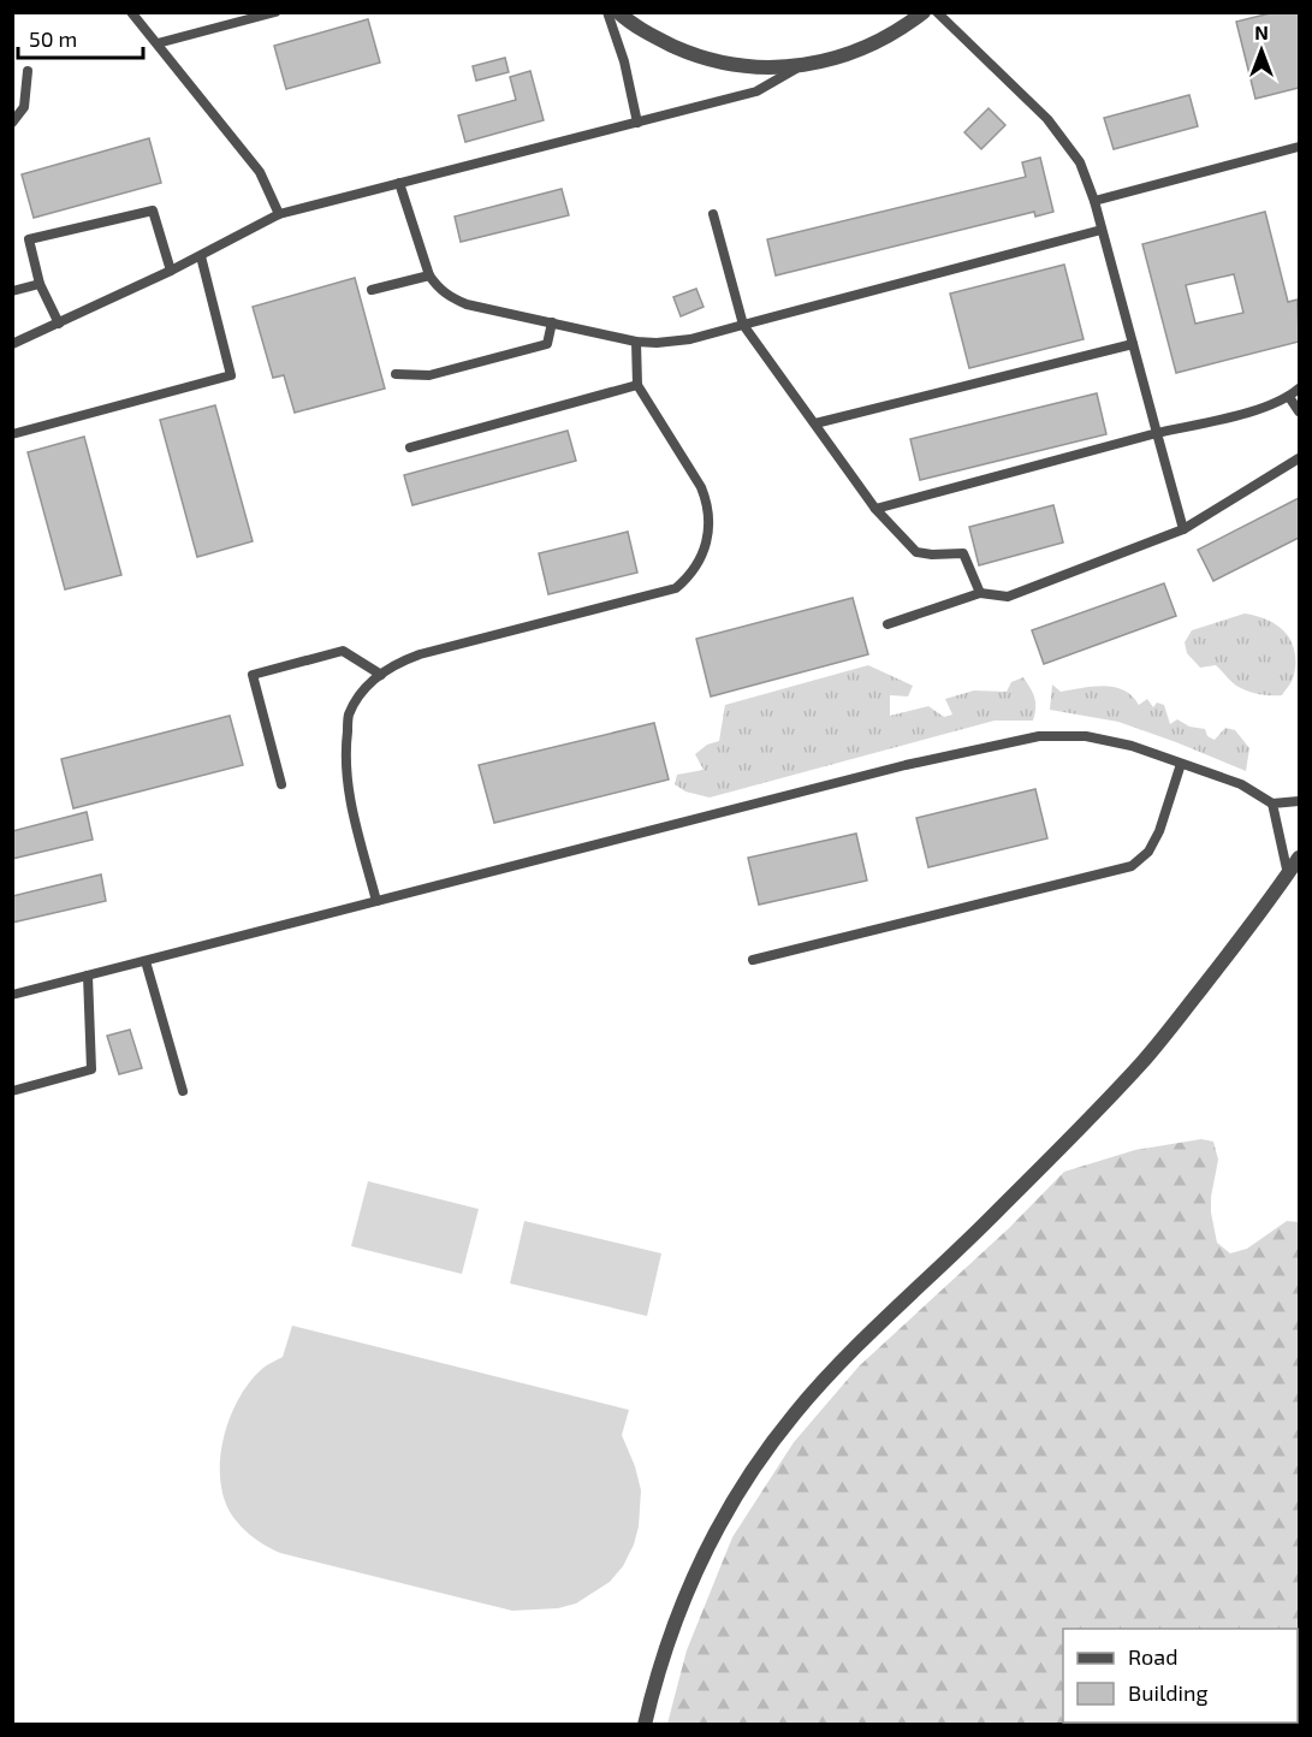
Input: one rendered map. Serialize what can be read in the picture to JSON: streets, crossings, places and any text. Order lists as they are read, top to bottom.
{
  "legend": ["Road", "Building"],
  "scale_bar": "50 m",
  "north": "top"
}
